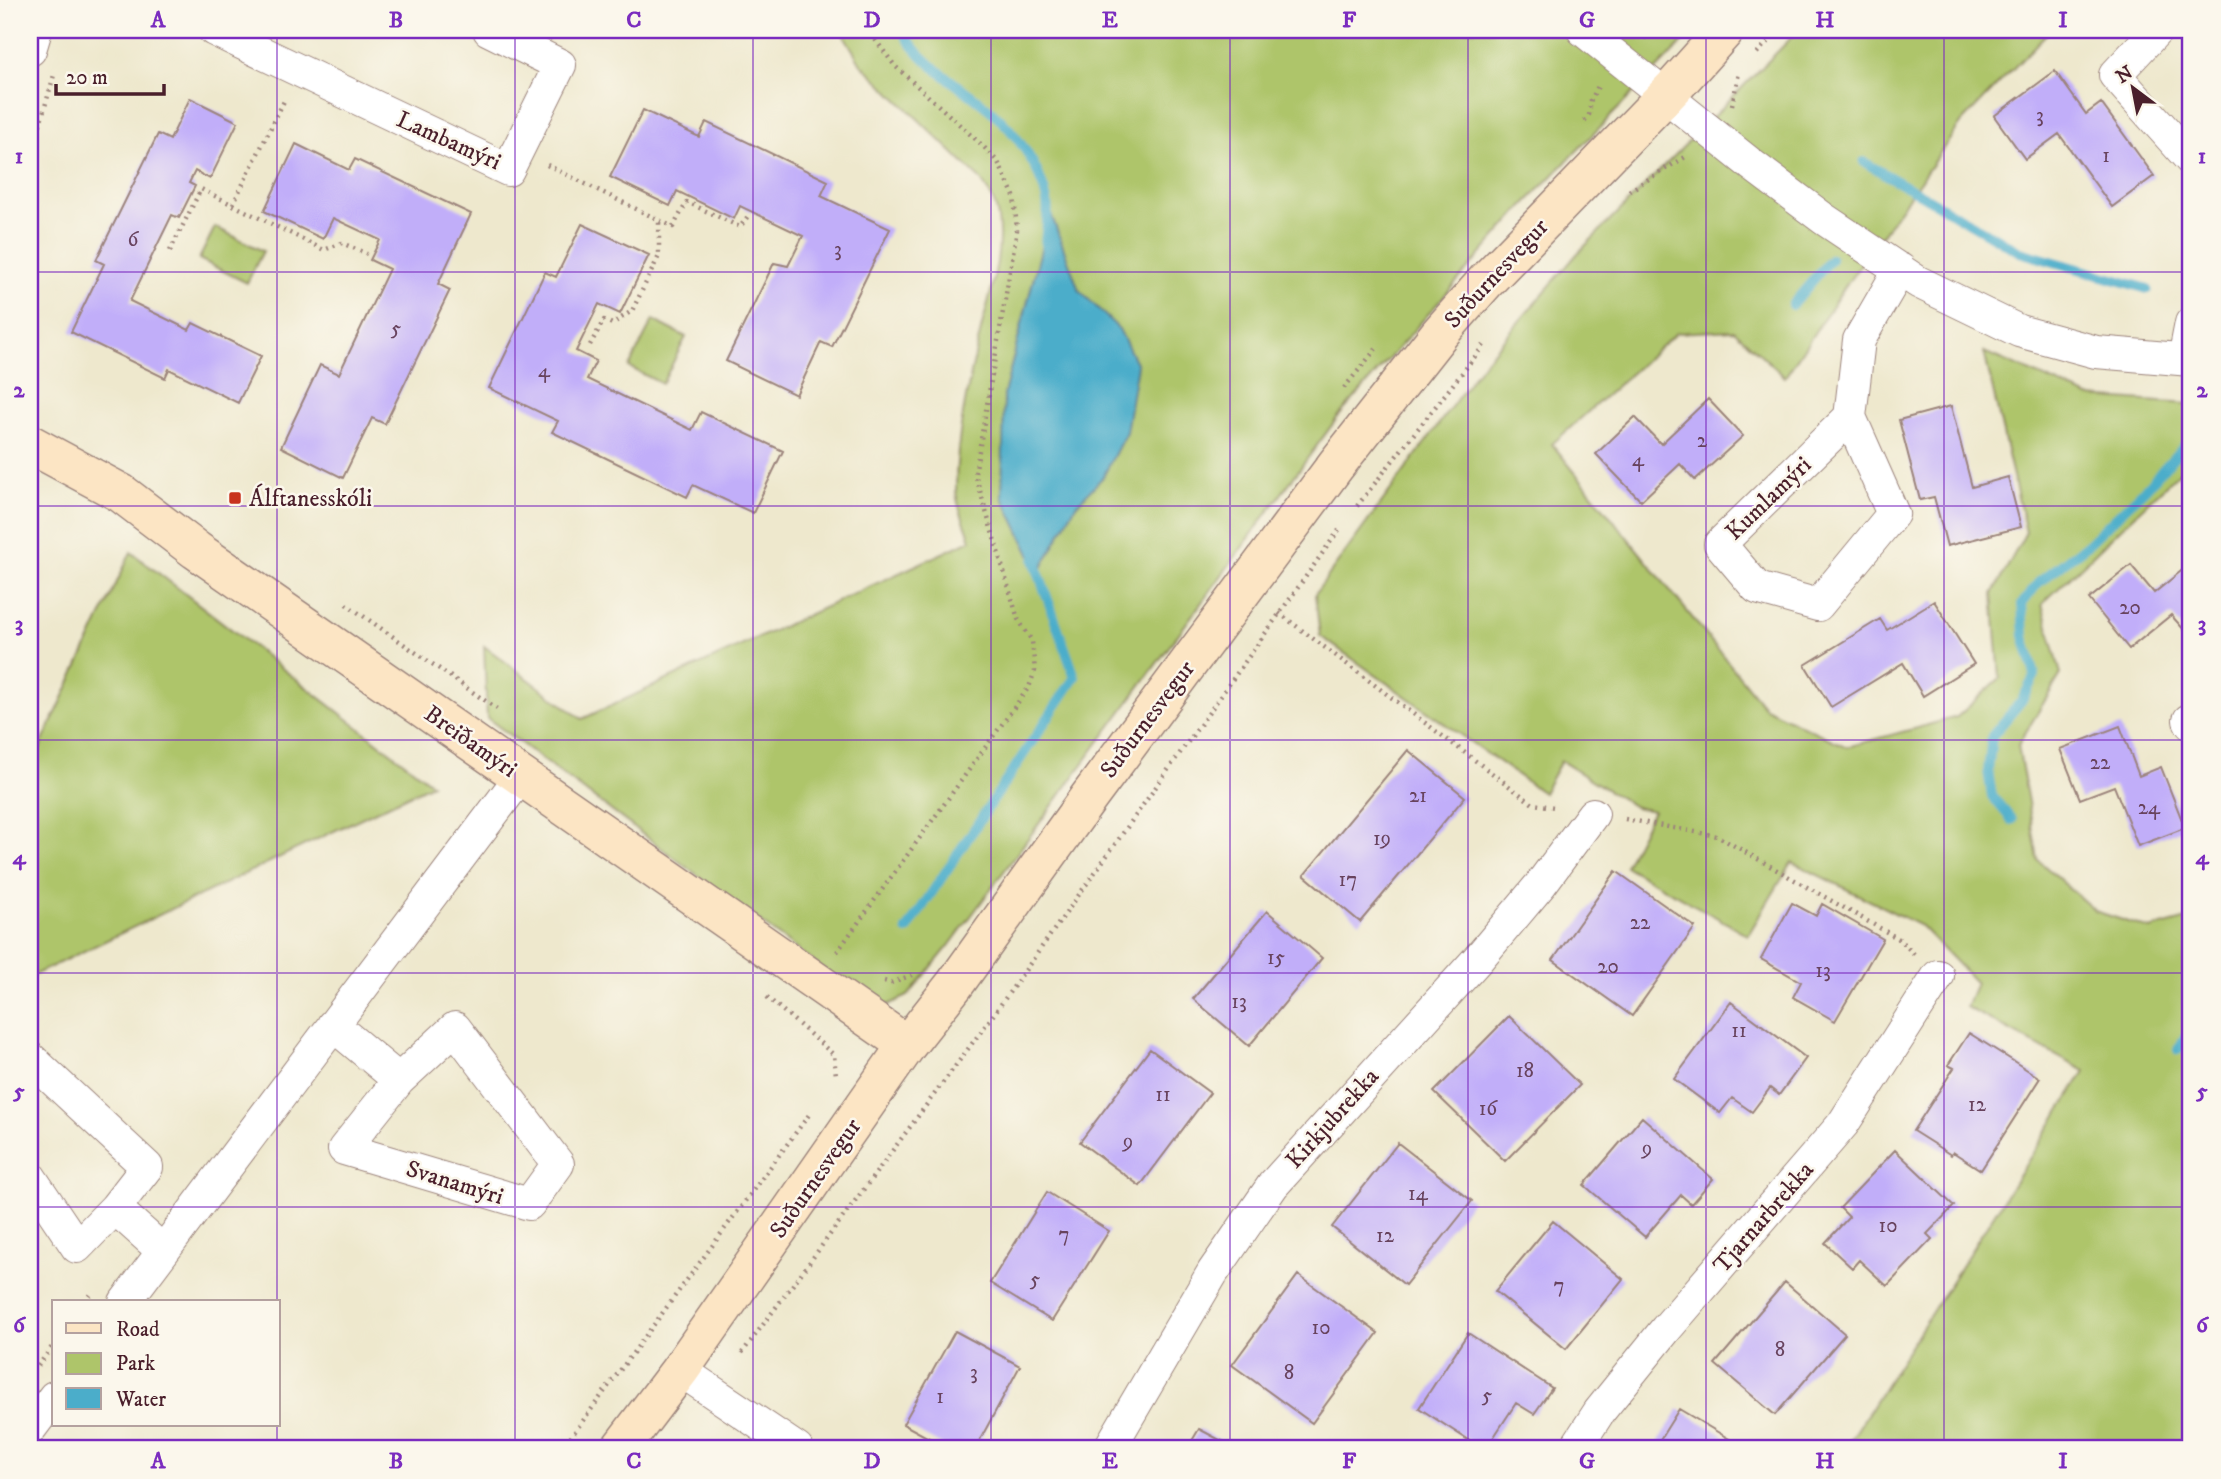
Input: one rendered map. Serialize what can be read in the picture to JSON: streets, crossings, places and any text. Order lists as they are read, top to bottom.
{
  "streets": {
    "street": [
      "Lambamýri",
      "Suðurnesvegur",
      "Kumlamýri",
      "Breiðamýri",
      "Kirkjubrekka",
      "Svanamýri",
      "Tjarnarbrekka"
    ]
  },
  "crossings": [
    ["Suðurnesvegur", "Breiðamýri"]
  ],
  "places": {
    "transit": ["Álftanesskóli"]
  },
  "house_numbers": [
    "3",
    "1",
    "6",
    "3",
    "5",
    "4",
    "2",
    "4",
    "20",
    "22",
    "21",
    "24",
    "19",
    "17",
    "22",
    "15",
    "20",
    "13",
    "13",
    "11",
    "18",
    "11",
    "12",
    "16",
    "9",
    "9",
    "14",
    "10",
    "7",
    "12",
    "5",
    "7",
    "10",
    "8",
    "3",
    "8",
    "5",
    "1"
  ],
  "legend": ["Road", "Park", "Water"],
  "scale_bar": "20 m",
  "north": "top left",
  "grid": {
    "columns": [
      "A",
      "B",
      "C",
      "D",
      "E",
      "F",
      "G",
      "H",
      "I"
    ],
    "rows": [
      "1",
      "2",
      "3",
      "4",
      "5",
      "6"
    ]
  }
}
